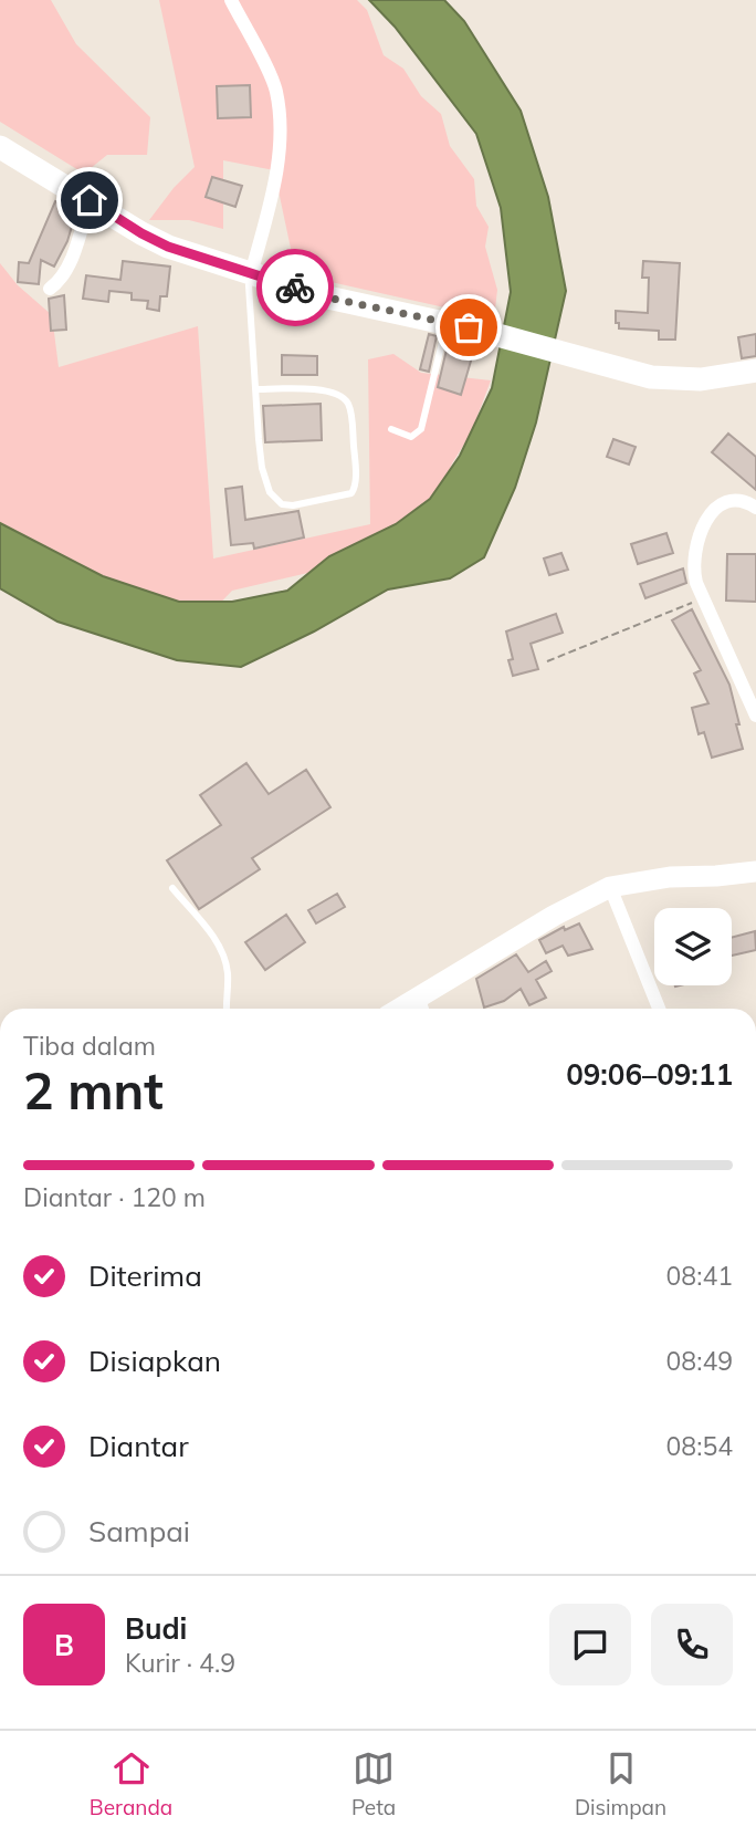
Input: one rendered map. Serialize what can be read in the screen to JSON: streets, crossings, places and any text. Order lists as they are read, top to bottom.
{
  "page": {
    "heading": ["2 mnt", "Tiba dalam", "09:06–09:11"],
    "panel": ["Budi", "Kurir · 4.9"],
    "bar": "Diantar · 120 m",
    "list": [
      ["Diterima", "08:41"],
      ["Disiapkan", "08:49"],
      ["Diantar", "08:54"],
      "Sampai"
    ],
    "round": "B",
    "tabs": ["Beranda", "Peta", "Disimpan"]
  }
}
